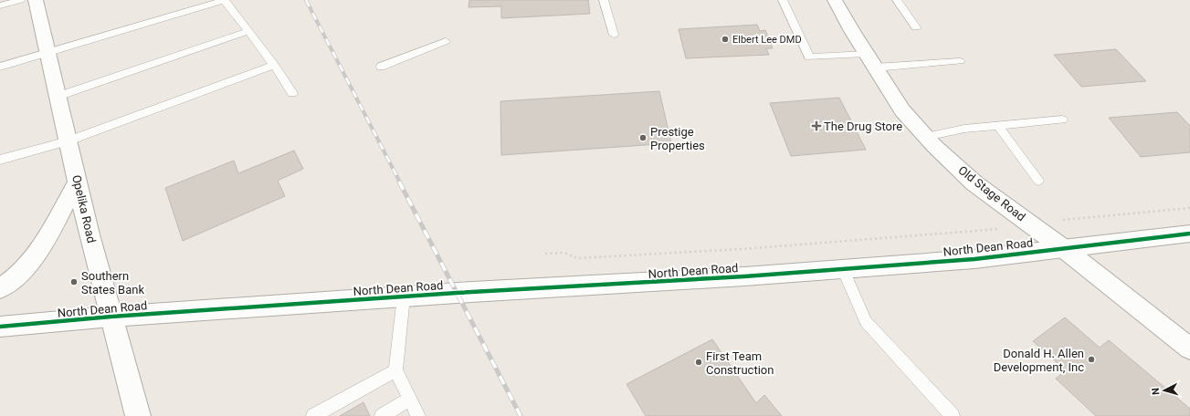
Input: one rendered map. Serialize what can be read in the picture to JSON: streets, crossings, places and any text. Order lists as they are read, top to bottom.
{
  "streets": {
    "street": ["Old Stage Road", "Opelika Road", "North Dean Road"]
  },
  "crossings": [
    ["Old Stage Road", "North Dean Road"],
    ["Opelika Road", "North Dean Road"]
  ],
  "places": {
    "other": [
      "Elbert Lee DMD",
      "Prestige Properties",
      "Southern States Bank",
      "Donald H. Allen Development, Inc",
      "First Team Construction"
    ],
    "health": ["The Drug Store"]
  },
  "north": "left"
}
